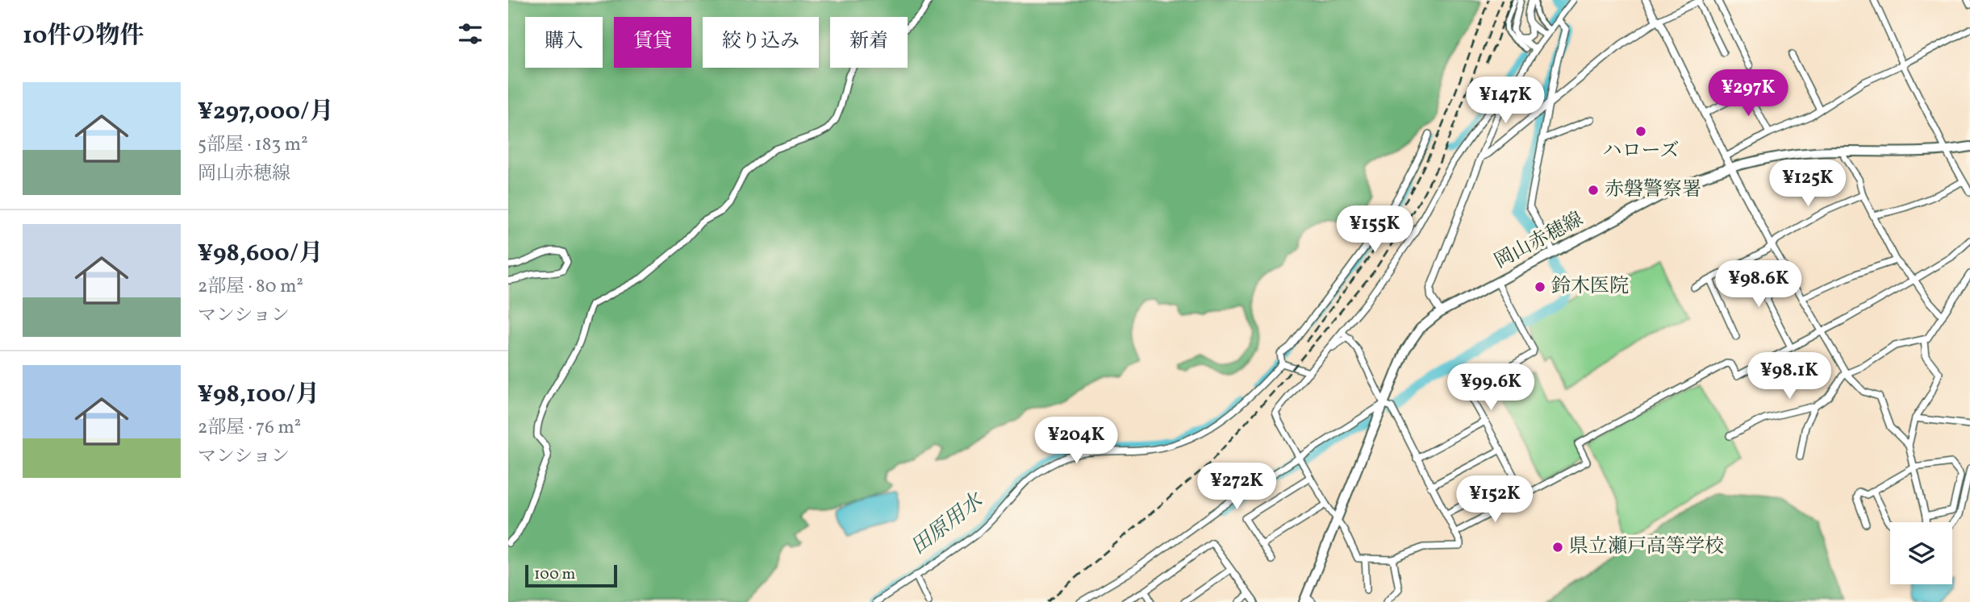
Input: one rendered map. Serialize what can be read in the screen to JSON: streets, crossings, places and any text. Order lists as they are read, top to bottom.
{
  "streets": {
    "main road": ["岡山赤穂線"]
  },
  "water": ["田原用水"],
  "places": [
    "ハローズ",
    "赤磐警察署",
    "鈴木医院",
    "県立瀬戸高等学校"
  ],
  "scale_bar": "100 m",
  "page": {
    "heading": "10件の物件",
    "chip": [
      "購入",
      "賃貸",
      "絞り込み",
      "新着"
    ],
    "list": [
      {
        "name": "¥297,000/月",
        "note": "5部屋 · 183 m² · 岡山赤穂線"
      },
      {
        "name": "¥98,600/月",
        "note": "2部屋 · 80 m² · マンション"
      },
      {
        "name": "¥98,100/月",
        "note": "2部屋 · 76 m² · マンション"
      }
    ],
    "price": [
      "¥297K",
      "¥147K",
      "¥125K",
      "¥155K",
      "¥98.6K",
      "¥98.1K",
      "¥99.6K",
      "¥204K",
      "¥272K",
      "¥152K"
    ],
    "scale": "100 m"
  }
}
